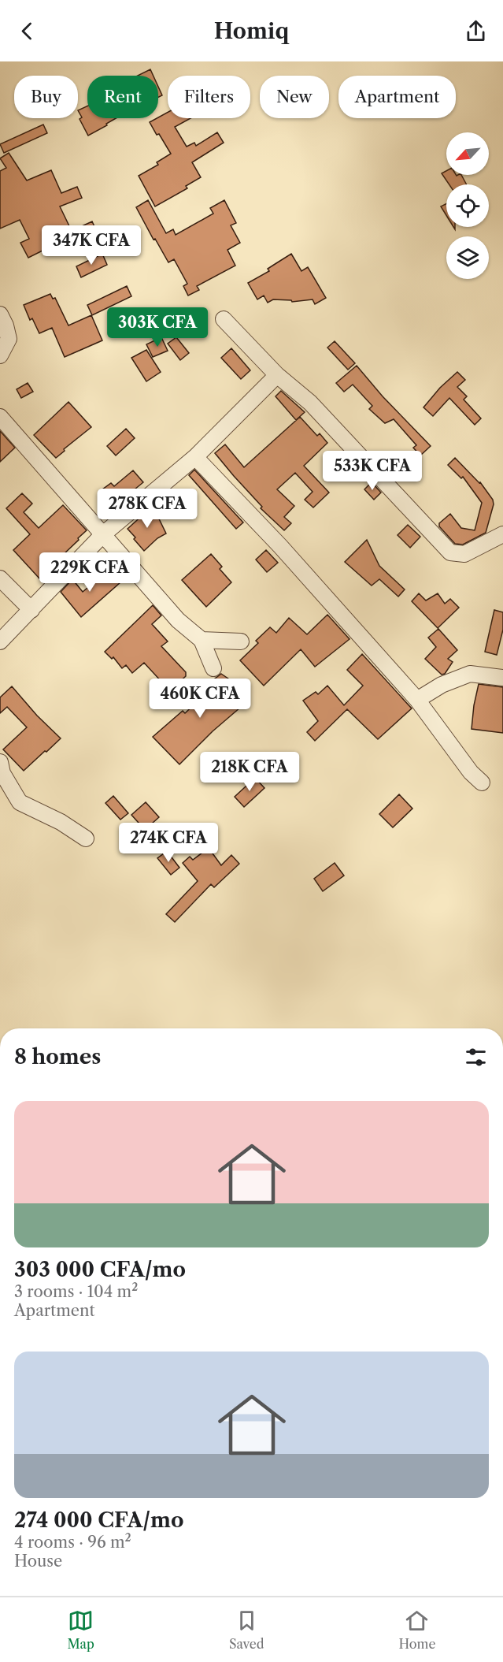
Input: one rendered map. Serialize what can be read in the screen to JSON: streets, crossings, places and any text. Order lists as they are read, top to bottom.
{
  "north": "bottom left",
  "page": {
    "header": "Homiq",
    "chip": [
      "Buy",
      "Rent",
      "Filters",
      "New",
      "Apartment"
    ],
    "price": [
      "347K CFA",
      "303K CFA",
      "533K CFA",
      "278K CFA",
      "229K CFA",
      "460K CFA",
      "218K CFA",
      "274K CFA"
    ],
    "heading": "8 homes",
    "list": [
      {
        "name": "303 000 CFA/mo",
        "note": "3 rooms · 104 m² · Apartment"
      },
      {
        "name": "274 000 CFA/mo",
        "note": "4 rooms · 96 m² · House"
      }
    ],
    "tabs": ["Map", "Saved", "Home"]
  }
}
